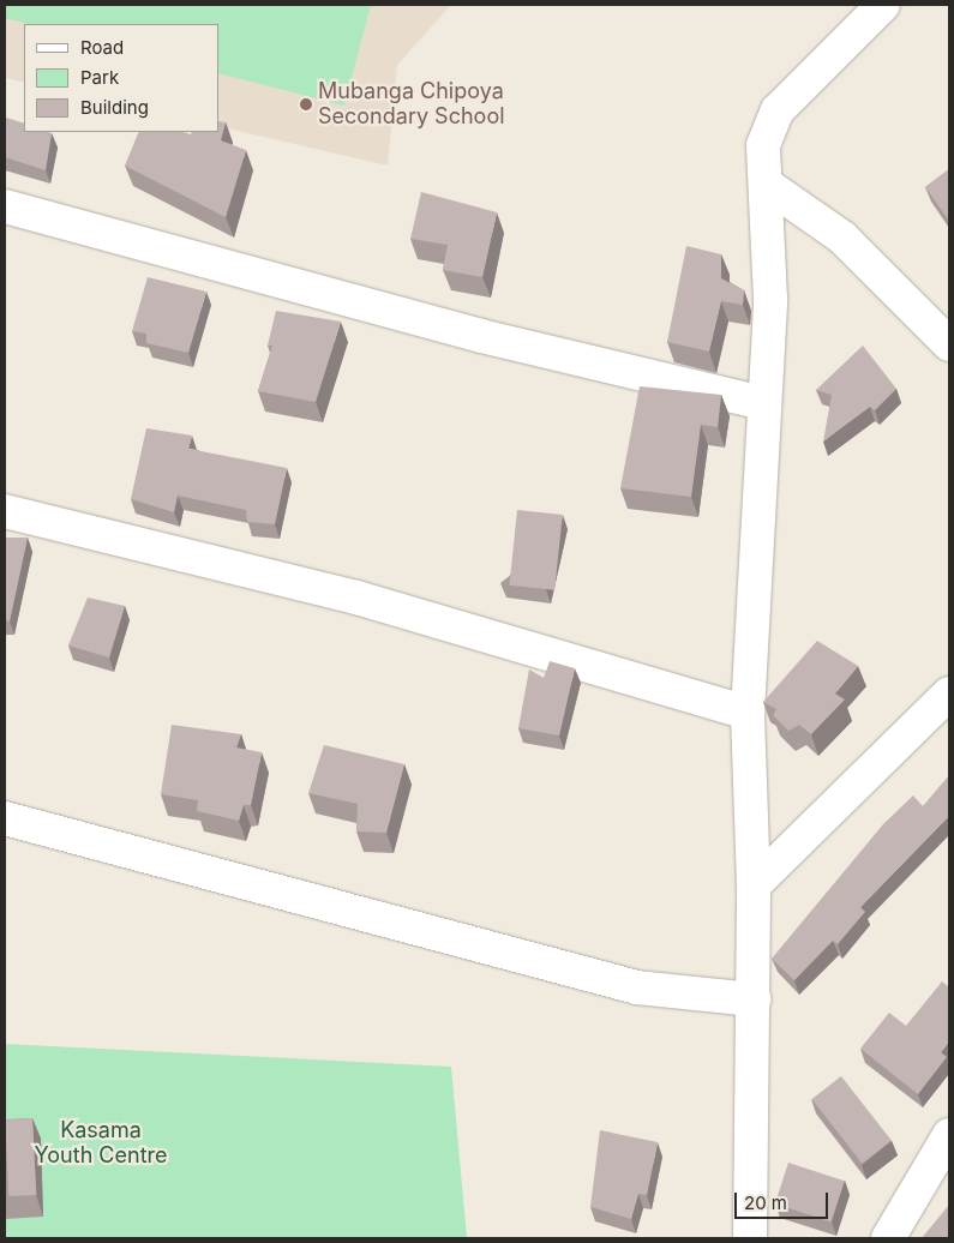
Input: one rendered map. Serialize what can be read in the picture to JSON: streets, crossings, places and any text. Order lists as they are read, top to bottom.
{
  "parks": ["Kasama Youth Centre"],
  "places": ["Mubanga Chipoya Secondary School"],
  "legend": ["Road", "Park", "Building"],
  "scale_bar": "20 m"
}
